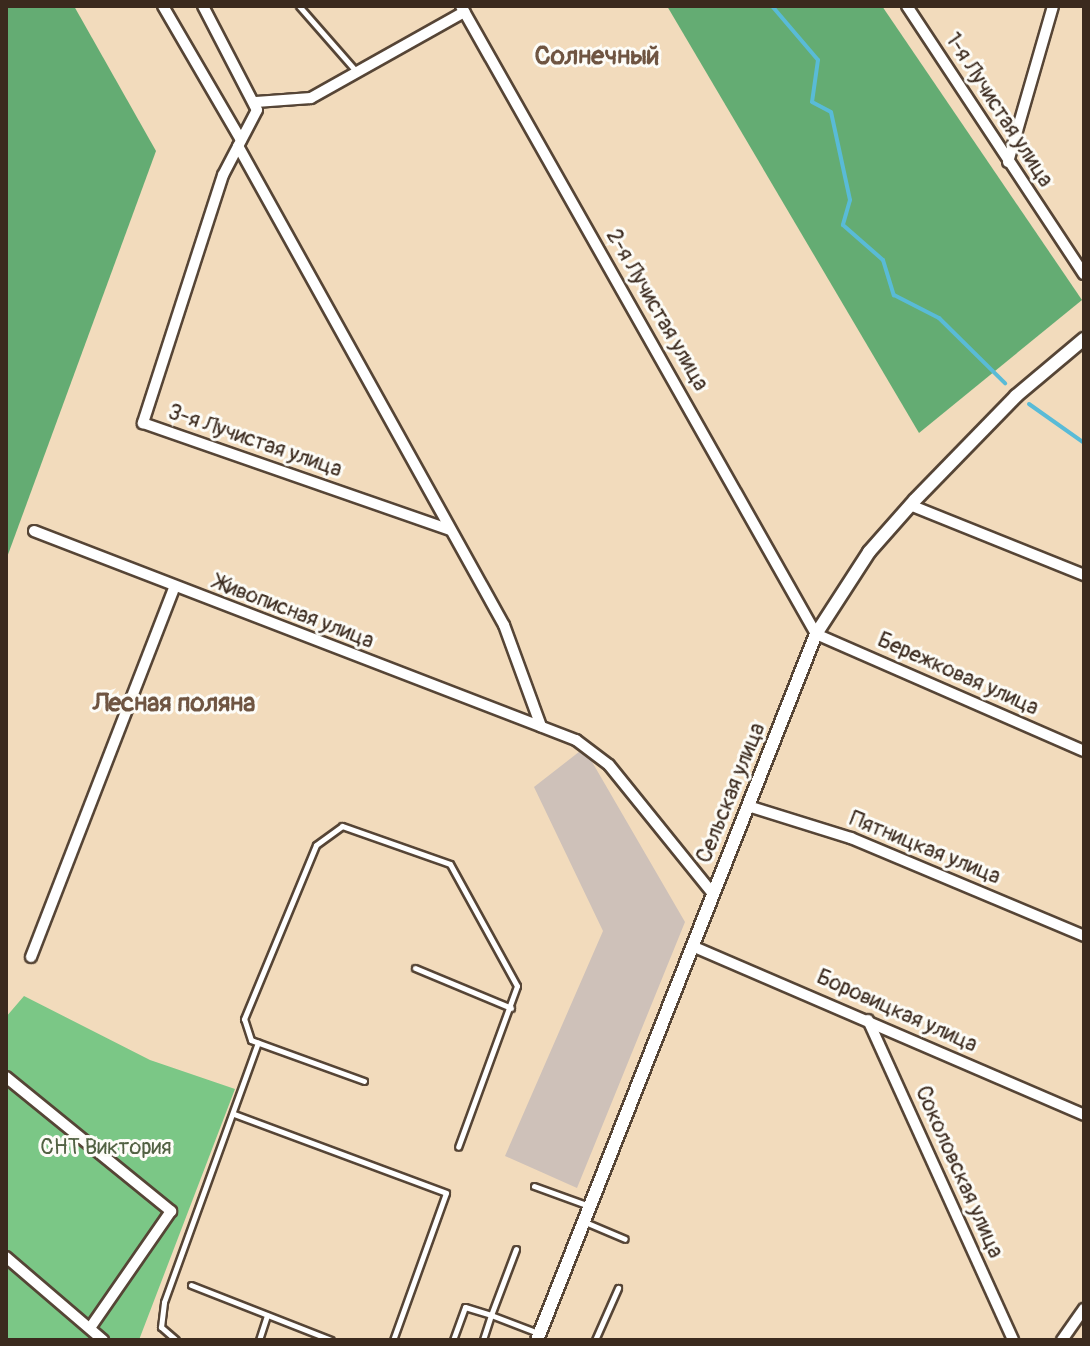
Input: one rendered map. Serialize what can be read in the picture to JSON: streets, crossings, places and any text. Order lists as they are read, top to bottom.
{
  "streets": {
    "street": [
      "1-я Лучистая улица",
      "2-я Лучистая улица",
      "3-я Лучистая улица",
      "Живописная улица",
      "Бережковая улица",
      "Сельская улица",
      "Пятницкая улица",
      "Боровицкая улица",
      "Соколовская улица"
    ]
  },
  "crossings": [
    ["2-я Лучистая улица", "Бережковая улица"],
    ["2-я Лучистая улица", "Сельская улица"],
    ["Живописная улица", "Сельская улица"],
    ["Бережковая улица", "Сельская улица"],
    ["Сельская улица", "Пятницкая улица"],
    ["Сельская улица", "Боровицкая улица"],
    ["Боровицкая улица", "Соколовская улица"]
  ],
  "districts": ["Солнечный", "Лесная поляна"],
  "parks": ["СНТ Виктория"]
}
